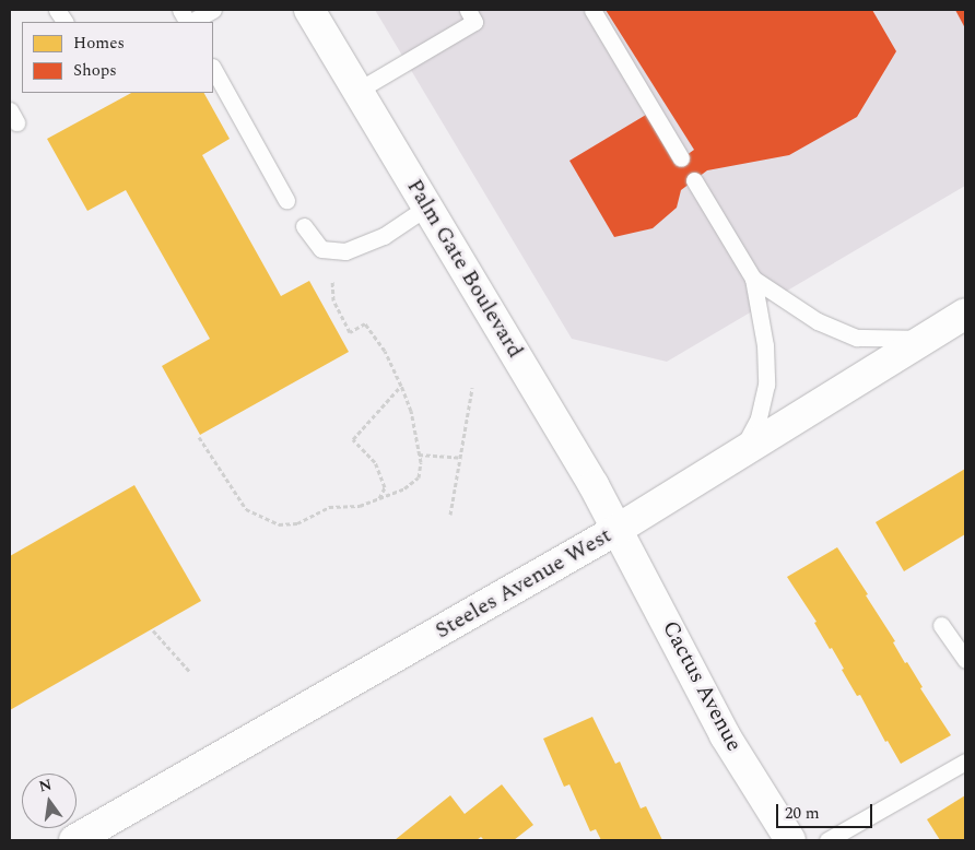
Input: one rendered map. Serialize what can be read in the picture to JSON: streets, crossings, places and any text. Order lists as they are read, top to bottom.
{
  "streets": {
    "main road": ["Palm Gate Boulevard", "Steeles Avenue West", "Cactus Avenue"]
  },
  "crossings": [
    ["Palm Gate Boulevard", "Steeles Avenue West"],
    ["Palm Gate Boulevard", "Cactus Avenue"],
    ["Steeles Avenue West", "Cactus Avenue"]
  ],
  "legend": ["Homes", "Shops"],
  "scale_bar": "20 m",
  "north": "top"
}
